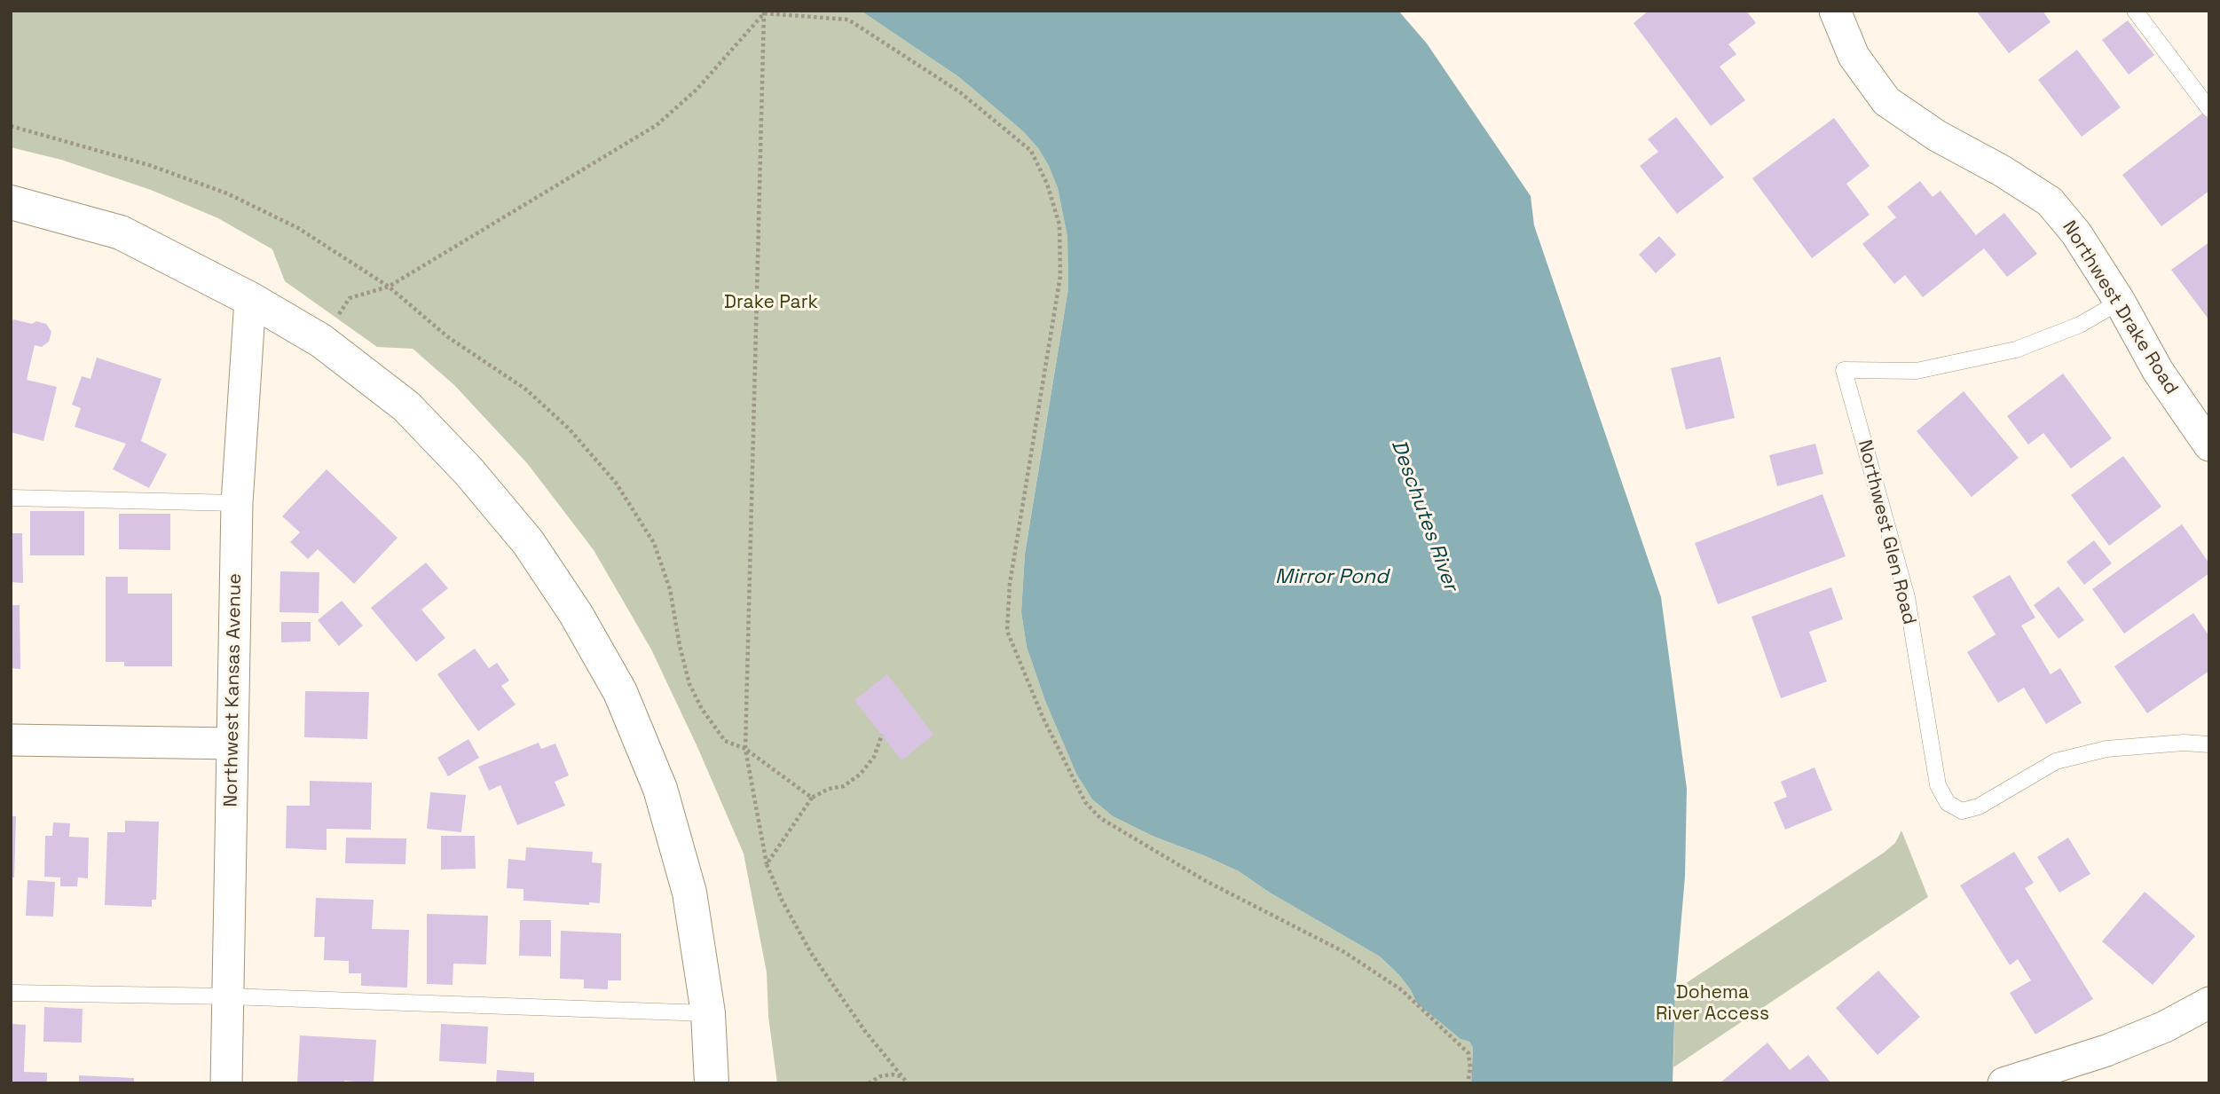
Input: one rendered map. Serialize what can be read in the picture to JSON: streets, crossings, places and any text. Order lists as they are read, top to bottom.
{
  "streets": {
    "street": ["Northwest Drake Road", "Northwest Kansas Avenue"],
    "lane": ["Northwest Glen Road"]
  },
  "crossings": [
    ["Northwest Drake Road", "Northwest Glen Road"]
  ],
  "water": ["Deschutes River", "Mirror Pond"],
  "parks": ["Drake Park", "Dohema River Access"]
}
